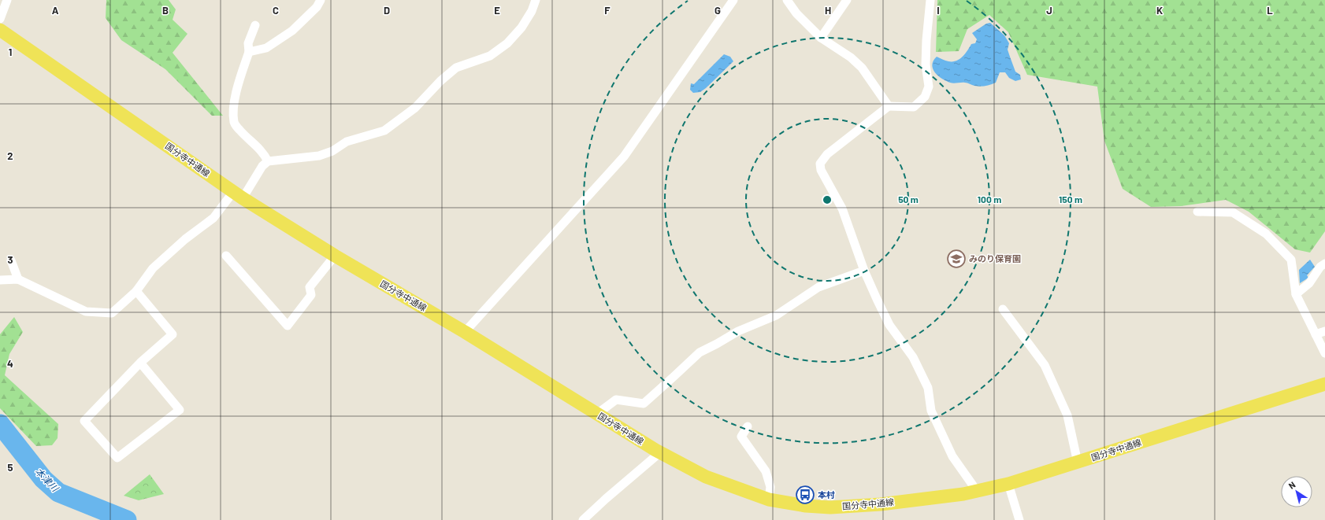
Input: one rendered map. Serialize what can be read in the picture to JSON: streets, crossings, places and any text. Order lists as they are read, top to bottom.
{
  "streets": {
    "main road": ["国分寺中通線"]
  },
  "water": ["本津川"],
  "places": {
    "school or university": ["みのり保育園"],
    "bus stop": ["本村"]
  },
  "north": "top left",
  "grid": {
    "columns": [
      "A",
      "B",
      "C",
      "D",
      "E",
      "F",
      "G",
      "H",
      "I",
      "J",
      "K",
      "L"
    ],
    "rows": [
      "1",
      "2",
      "3",
      "4",
      "5"
    ]
  },
  "rings": ["50 m", "100 m", "150 m"]
}
